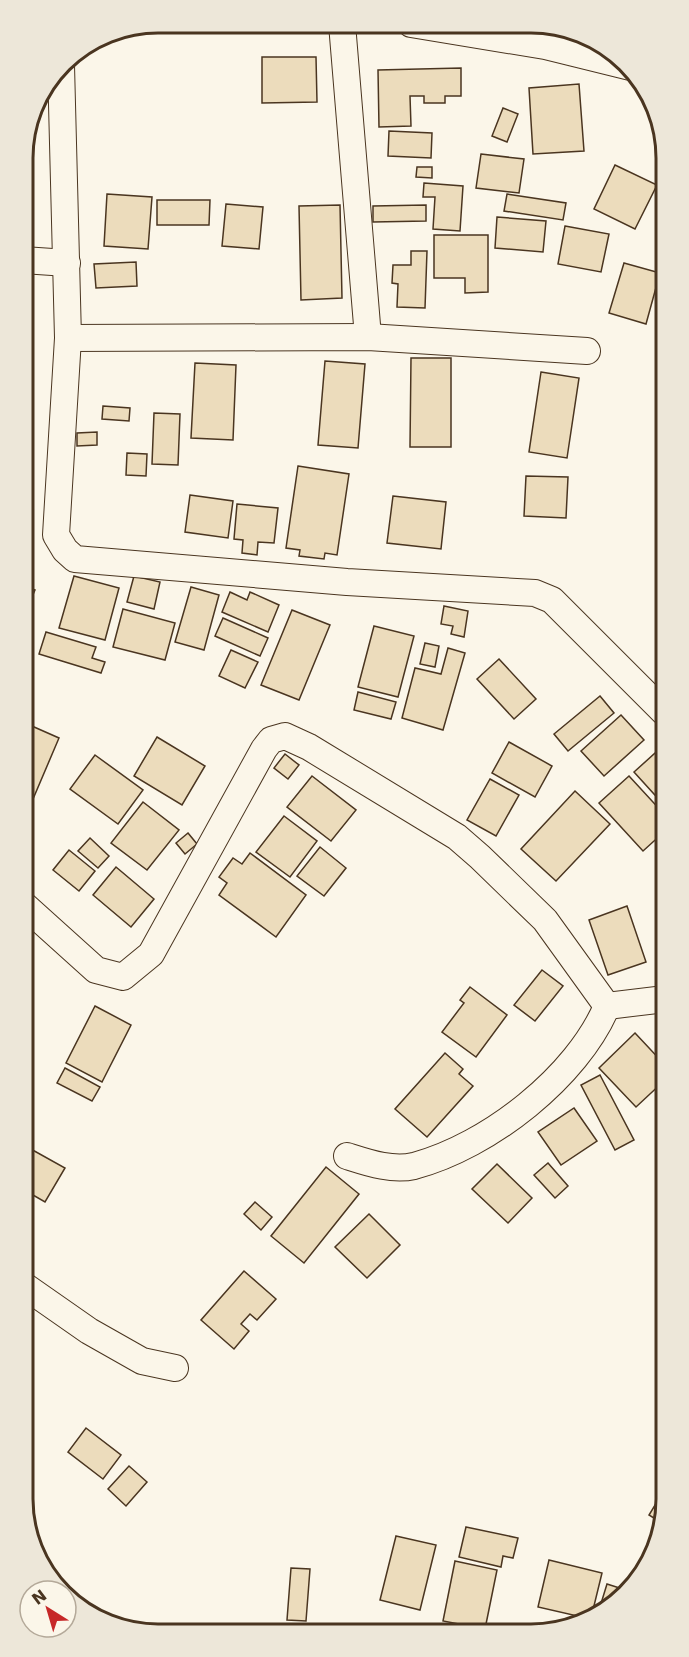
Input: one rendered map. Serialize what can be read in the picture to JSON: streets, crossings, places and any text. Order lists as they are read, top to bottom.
{
  "north": "top left"
}
